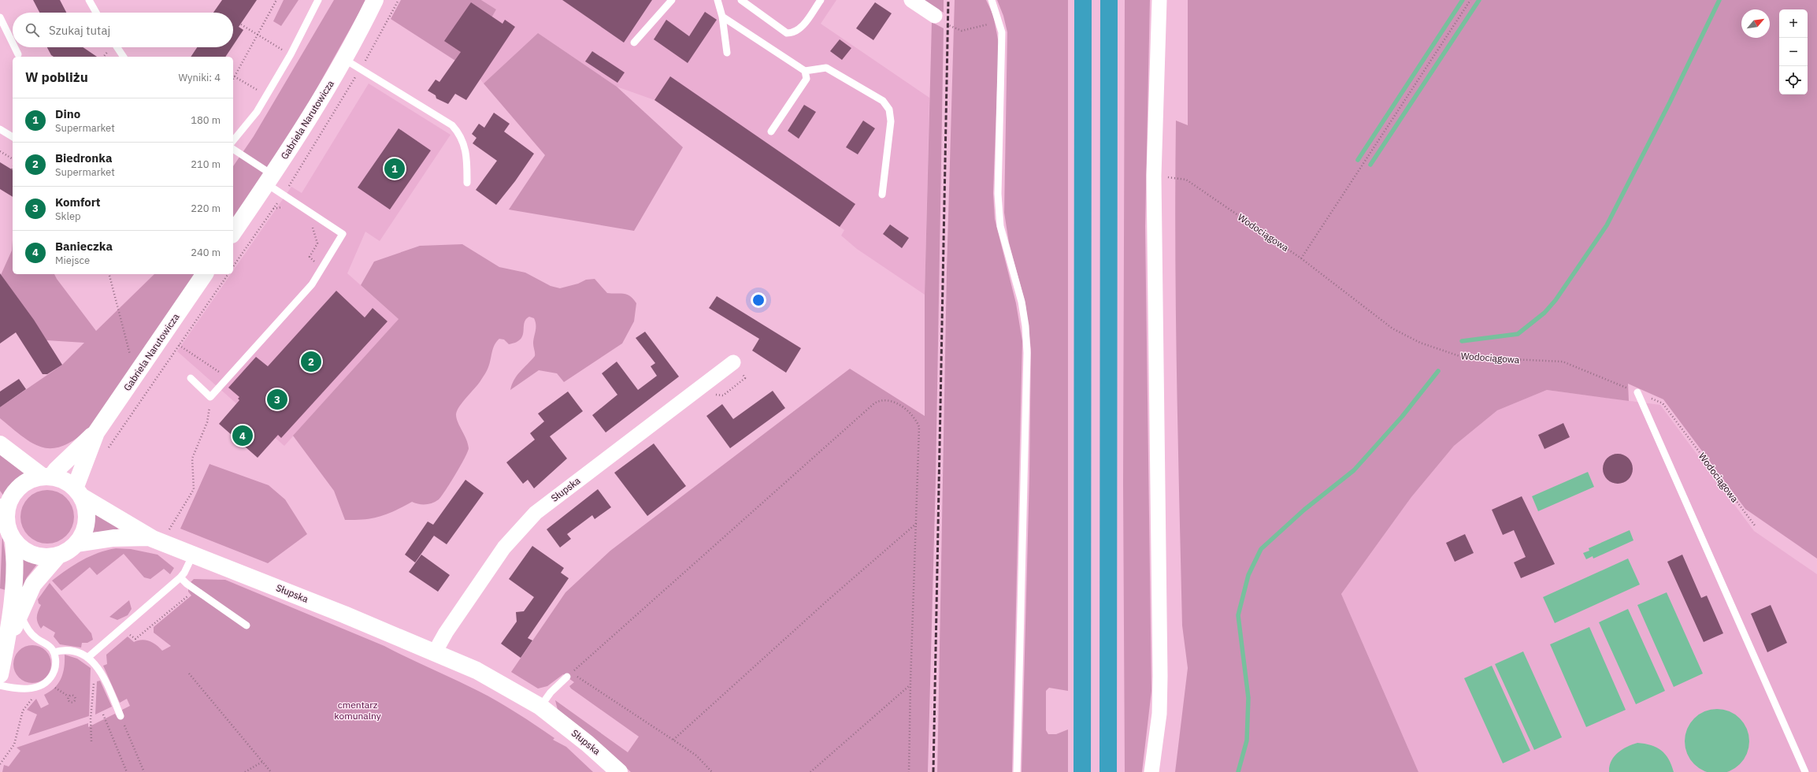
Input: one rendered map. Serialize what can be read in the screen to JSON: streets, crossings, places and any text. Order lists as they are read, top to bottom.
{
  "streets": {
    "main road": ["Gabriela Narutowicza", "Słupska"],
    "path": ["Wodociągowa"]
  },
  "crossings": [
    ["Gabriela Narutowicza", "Słupska"]
  ],
  "parks": ["cmentarz komunalny"],
  "north": "top right",
  "page": {
    "map_buttons": ["+", "−"],
    "search": "Szukaj tutaj",
    "heading": ["W pobliżu", "Wyniki: 4"],
    "list": [
      {
        "mark": "1",
        "name": "Dino",
        "note": "Supermarket",
        "value": "180 m"
      },
      {
        "mark": "2",
        "name": "Biedronka",
        "note": "Supermarket",
        "value": "210 m"
      },
      {
        "mark": "3",
        "name": "Komfort",
        "note": "Sklep",
        "value": "220 m"
      },
      {
        "mark": "4",
        "name": "Banieczka",
        "note": "Miejsce",
        "value": "240 m"
      }
    ],
    "pins": [
      "1",
      "2",
      "3",
      "4"
    ]
  }
}
